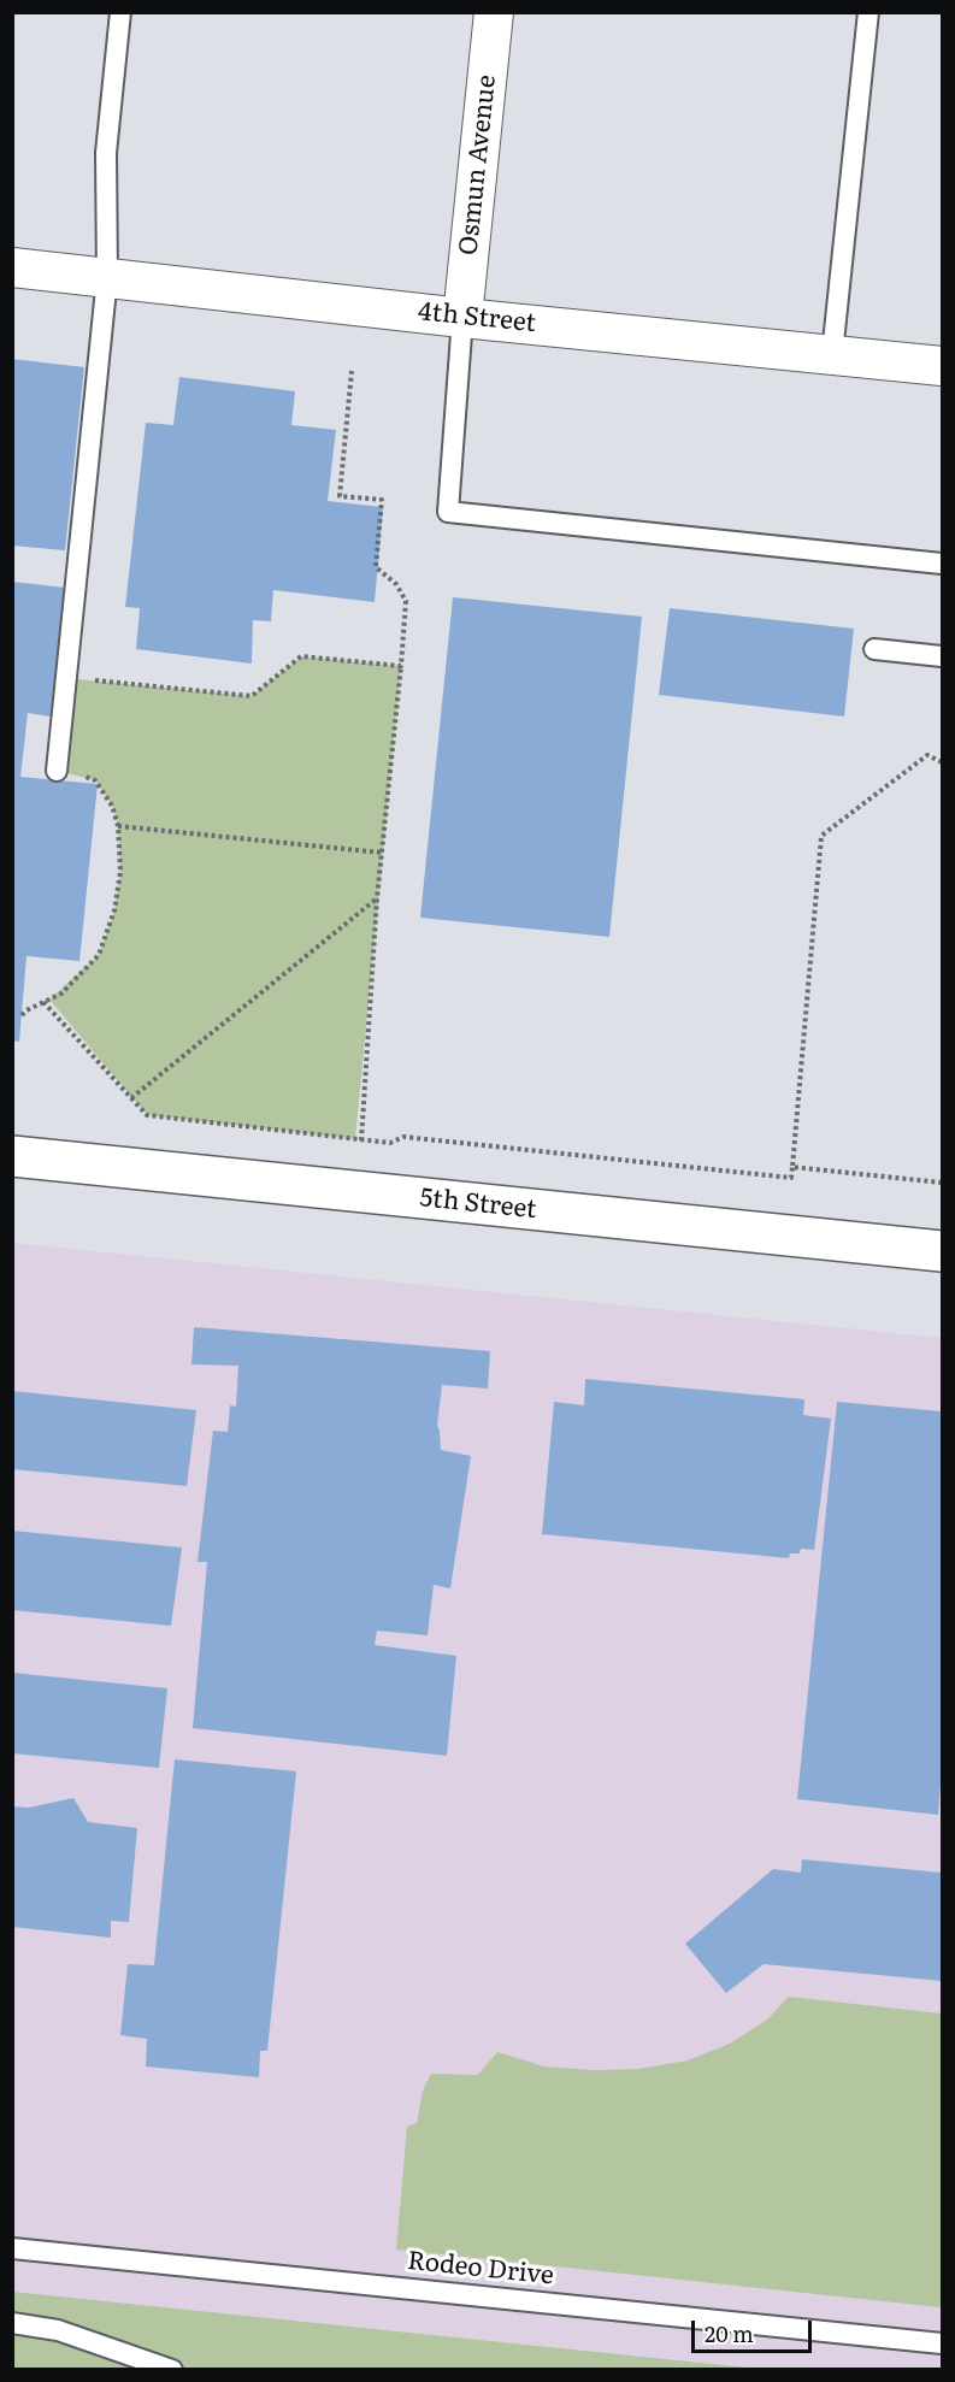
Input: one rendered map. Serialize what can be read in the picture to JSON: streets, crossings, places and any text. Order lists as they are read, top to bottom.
{
  "streets": {
    "main road": ["5th Street"],
    "street": ["Osmun Avenue", "4th Street"],
    "lane": ["Rodeo Drive"]
  },
  "crossings": [
    ["Osmun Avenue", "4th Street"]
  ],
  "scale_bar": "20 m"
}
